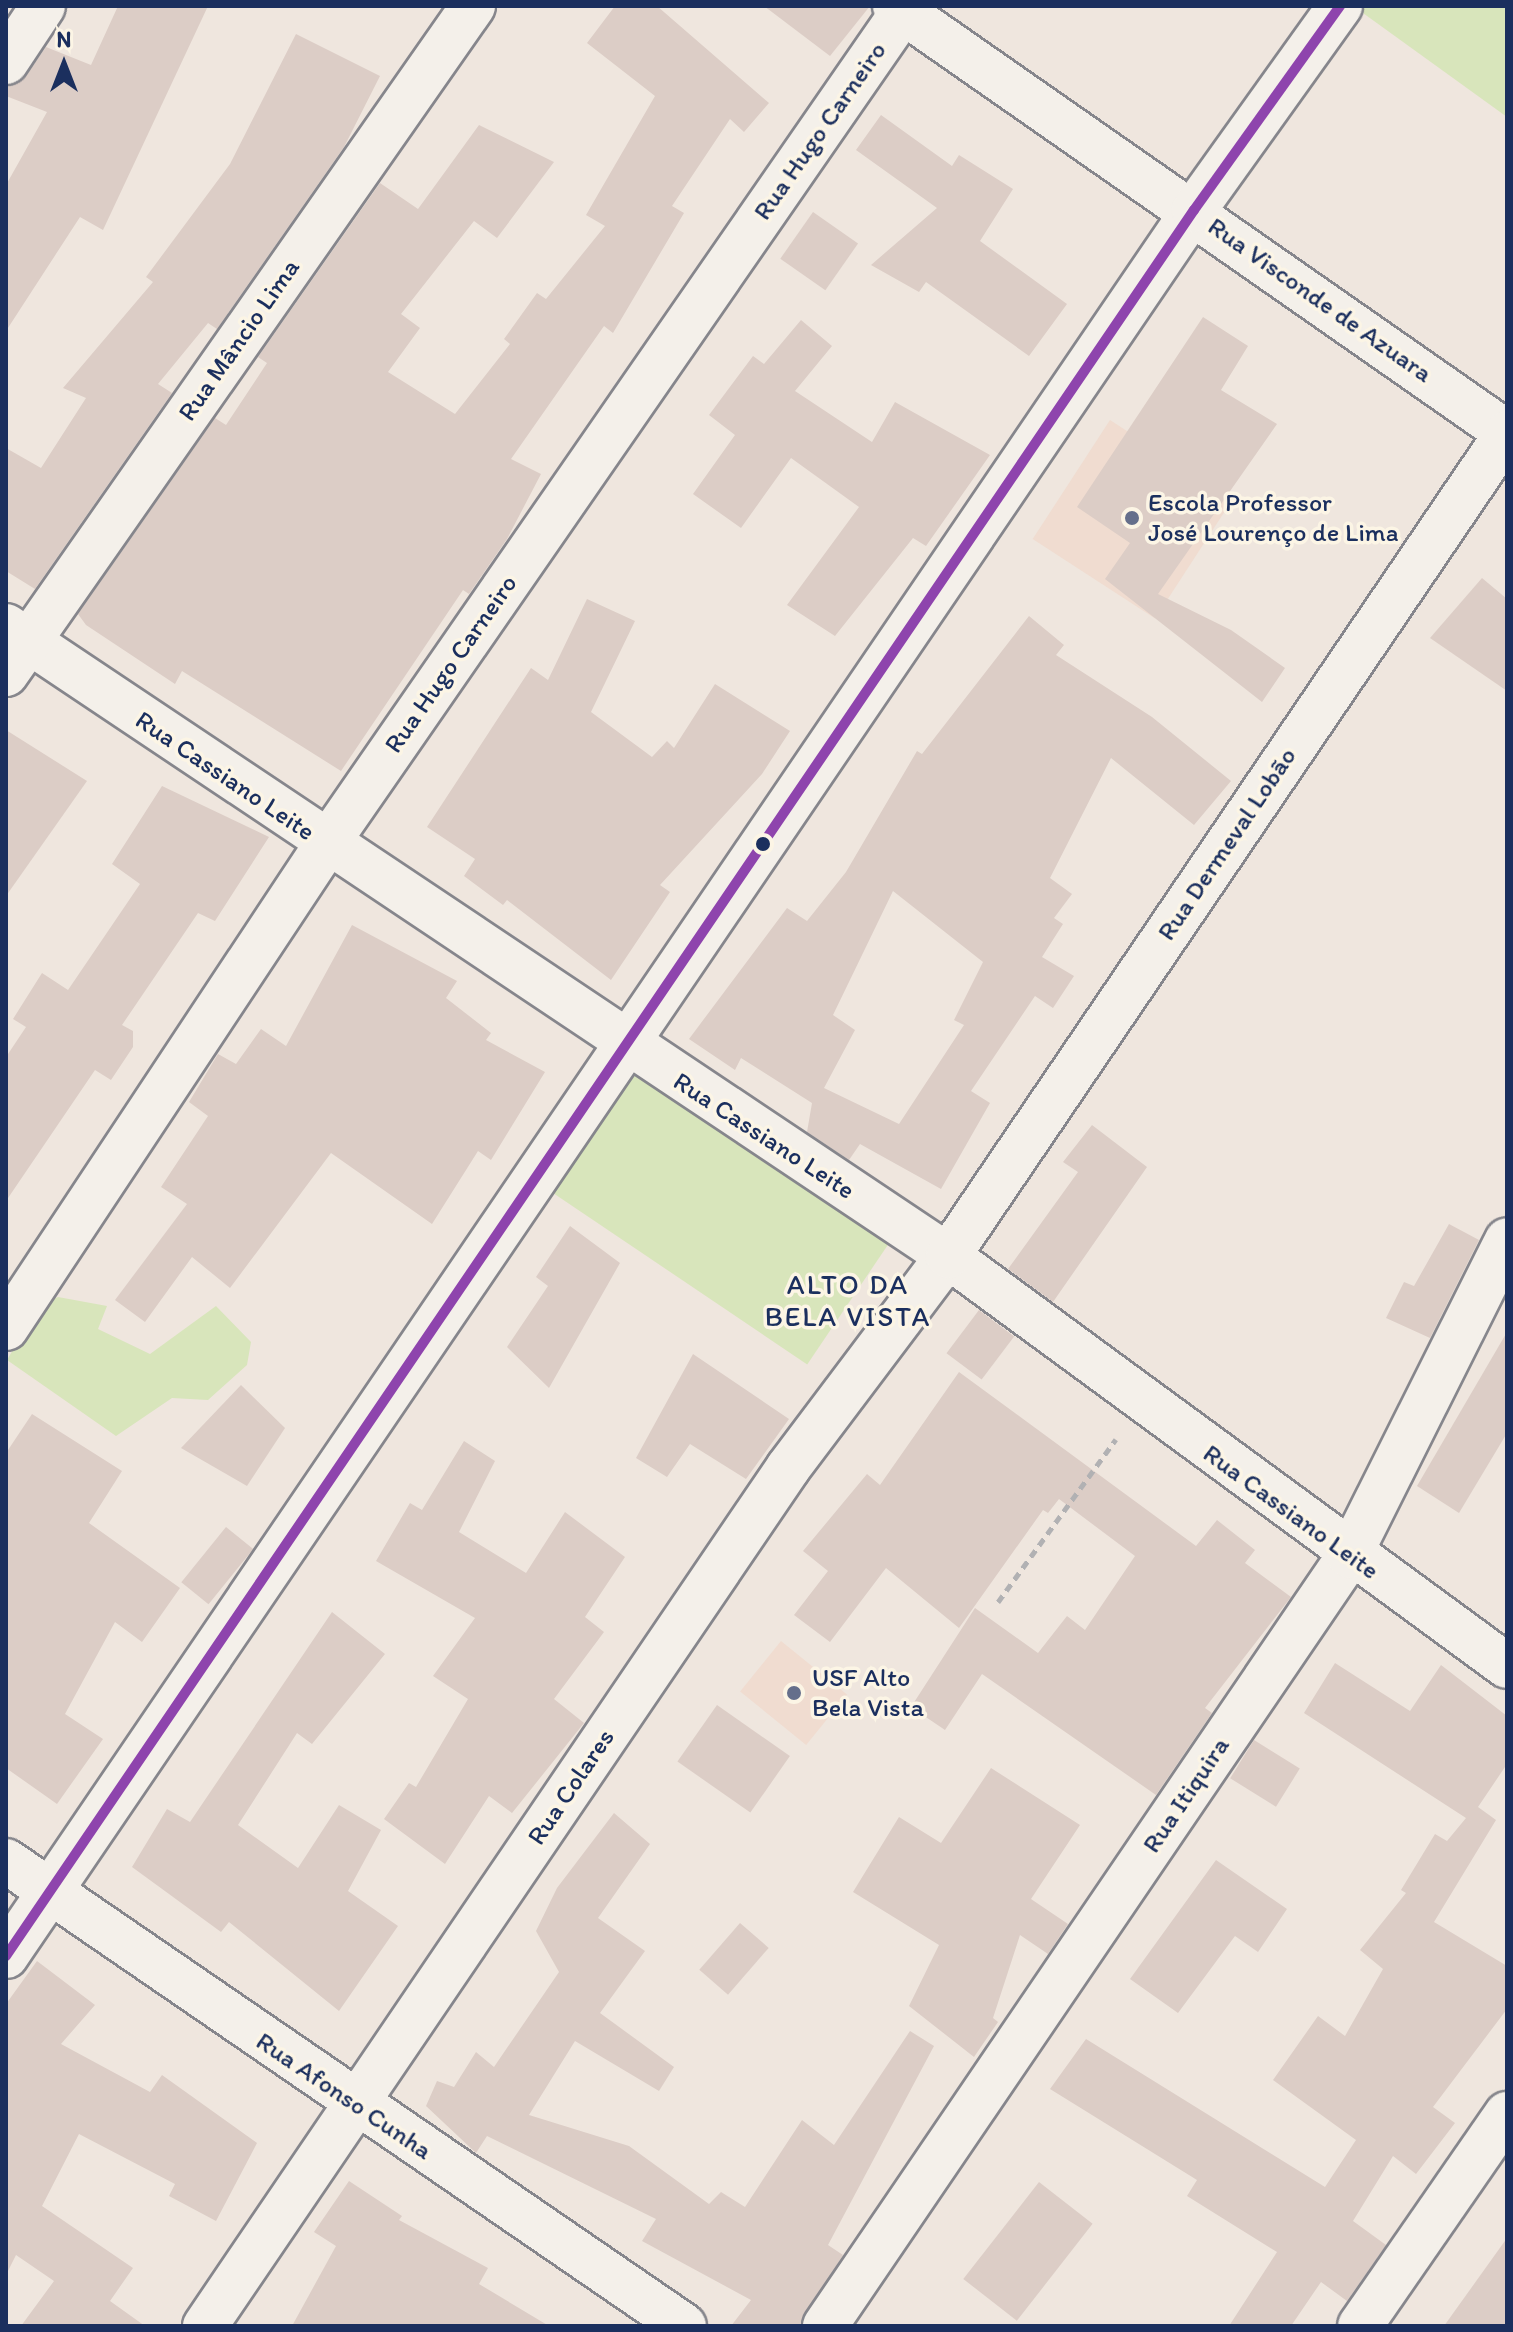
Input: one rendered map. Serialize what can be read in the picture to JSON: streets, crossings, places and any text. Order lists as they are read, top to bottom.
{
  "streets": {
    "street": [
      "Rua Hugo Carneiro",
      "Rua Visconde de Azuara",
      "Rua Mâncio Lima",
      "Rua Cassiano Leite",
      "Rua Dermeval Lobão",
      "Rua Colares",
      "Rua Itiquira",
      "Rua Afonso Cunha"
    ]
  },
  "crossings": [
    ["Rua Hugo Carneiro", "Rua Visconde de Azuara"],
    ["Rua Hugo Carneiro", "Rua Cassiano Leite"],
    ["Rua Visconde de Azuara", "Rua Dermeval Lobão"],
    ["Rua Mâncio Lima", "Rua Cassiano Leite"],
    ["Rua Cassiano Leite", "Rua Dermeval Lobão"],
    ["Rua Cassiano Leite", "Rua Colares"],
    ["Rua Cassiano Leite", "Rua Itiquira"],
    ["Rua Dermeval Lobão", "Rua Colares"],
    ["Rua Colares", "Rua Afonso Cunha"]
  ],
  "districts": ["ALTO DA BELA VISTA"],
  "places": ["Escola Professor José Lourenço de Lima", "USF Alto Bela Vista"],
  "north": "top"
}
